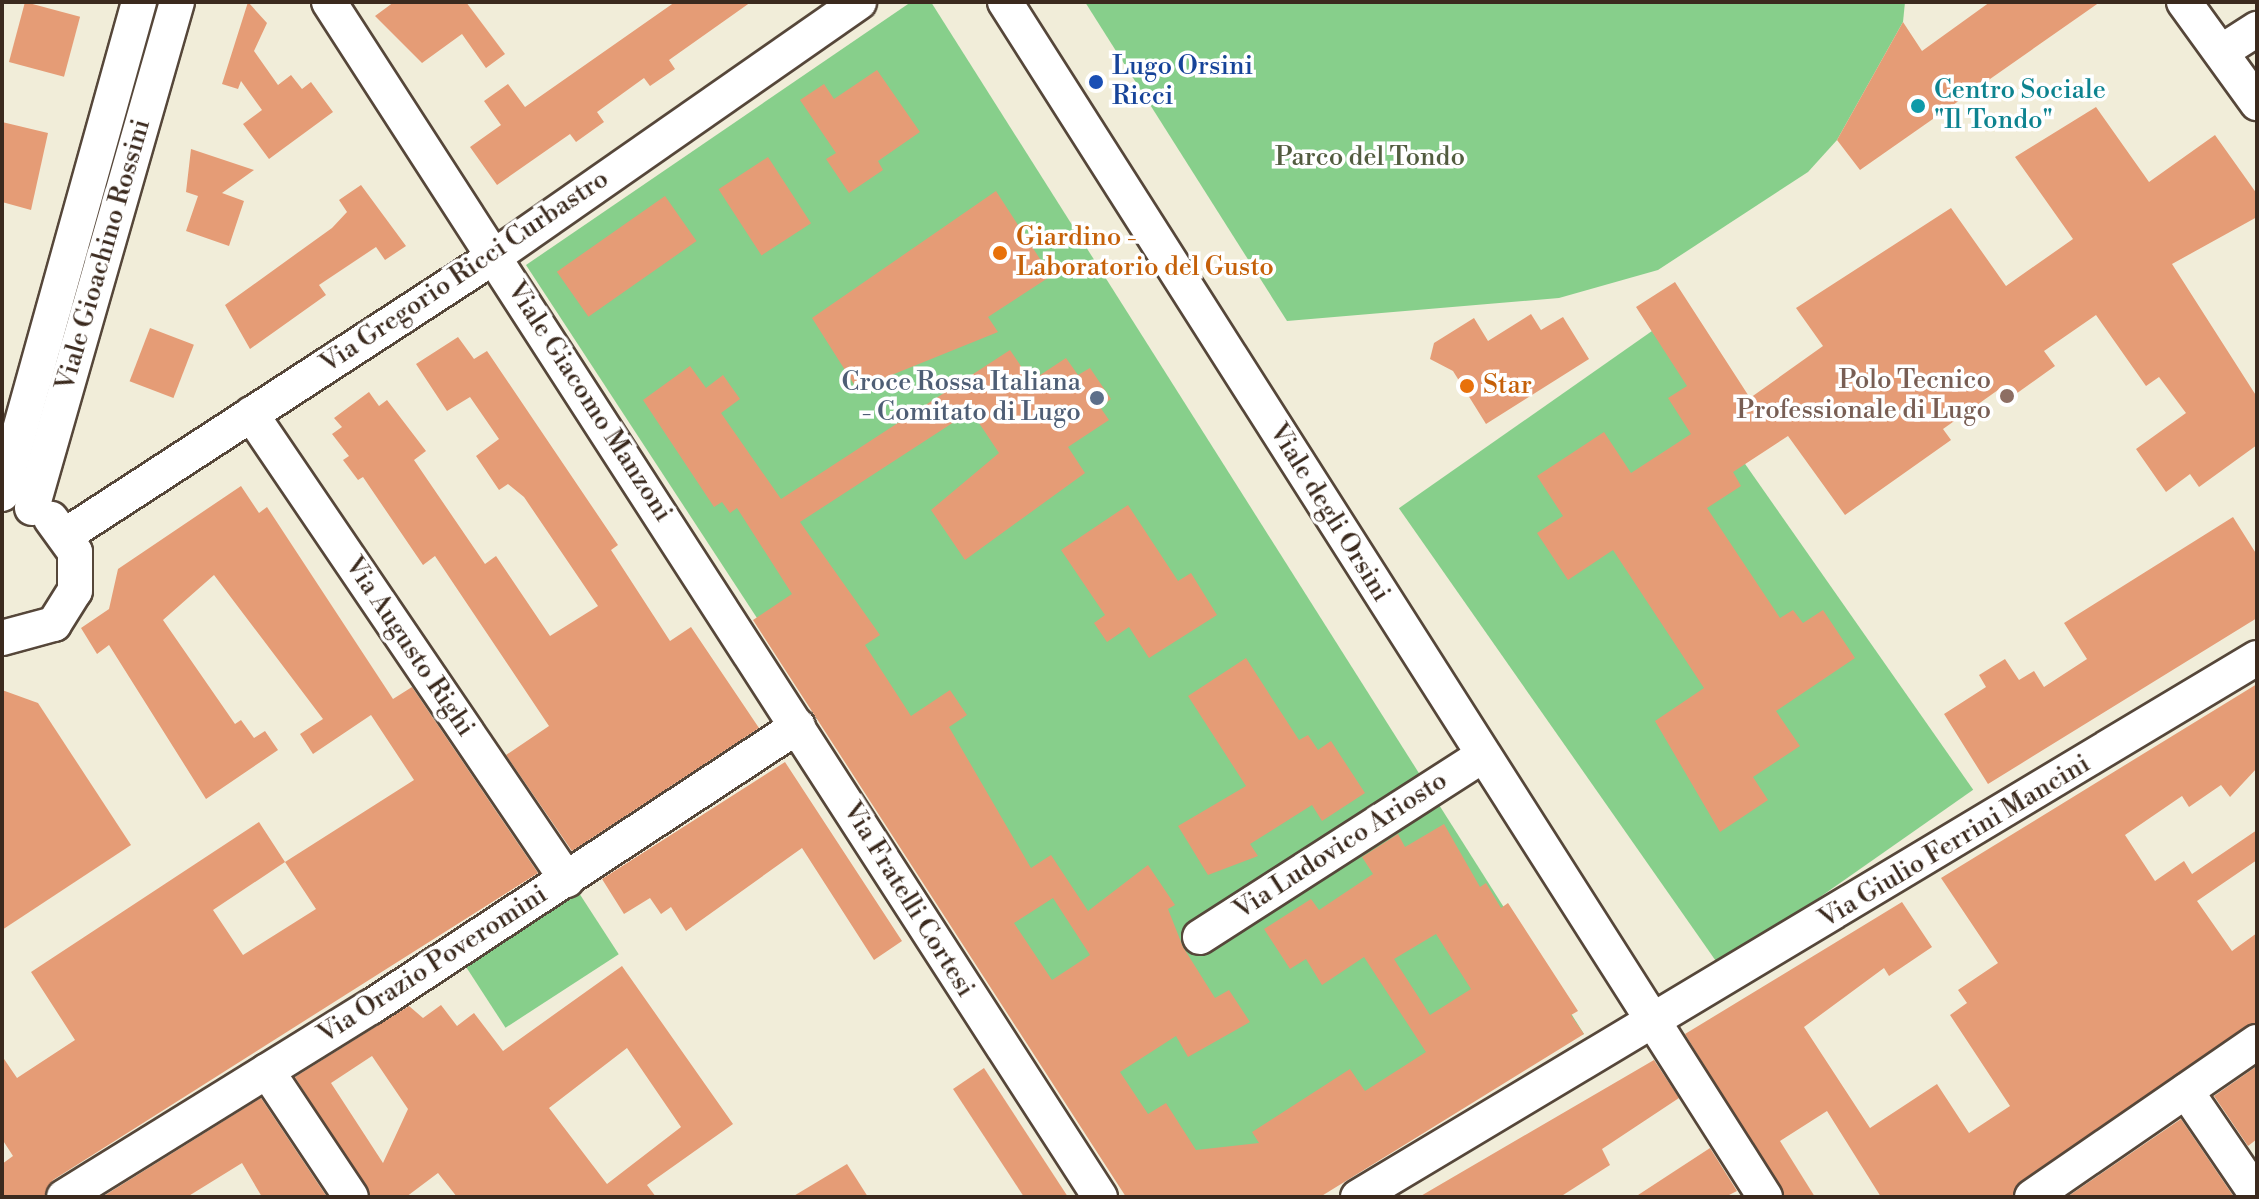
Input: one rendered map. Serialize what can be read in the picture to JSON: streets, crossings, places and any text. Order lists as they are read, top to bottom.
{
  "streets": {
    "street": [
      "Viale Gioachino Rossini",
      "Via Gregorio Ricci Curbastro",
      "Viale Giacomo Manzoni",
      "Viale degli Orsini",
      "Via Augusto Righi",
      "Via Giulio Ferrini Mancini",
      "Via Ludovico Ariosto",
      "Via Fratelli Cortesi",
      "Via Orazio Poveromini"
    ]
  },
  "crossings": [
    ["Via Gregorio Ricci Curbastro", "Viale Giacomo Manzoni"],
    ["Via Gregorio Ricci Curbastro", "Via Augusto Righi"],
    ["Viale Giacomo Manzoni", "Via Fratelli Cortesi"],
    ["Viale degli Orsini", "Via Giulio Ferrini Mancini"],
    ["Viale degli Orsini", "Via Ludovico Ariosto"],
    ["Via Augusto Righi", "Via Orazio Poveromini"],
    ["Via Fratelli Cortesi", "Via Orazio Poveromini"]
  ],
  "parks": ["Parco del Tondo"],
  "places": [
    "Lugo Orsini Ricci",
    "Centro Sociale \"Il Tondo\"",
    "Giardino - Laboratorio del Gusto",
    "Star",
    "Polo Tecnico Professionale di Lugo",
    "Croce Rossa Italiana - Comitato di Lugo"
  ]
}
